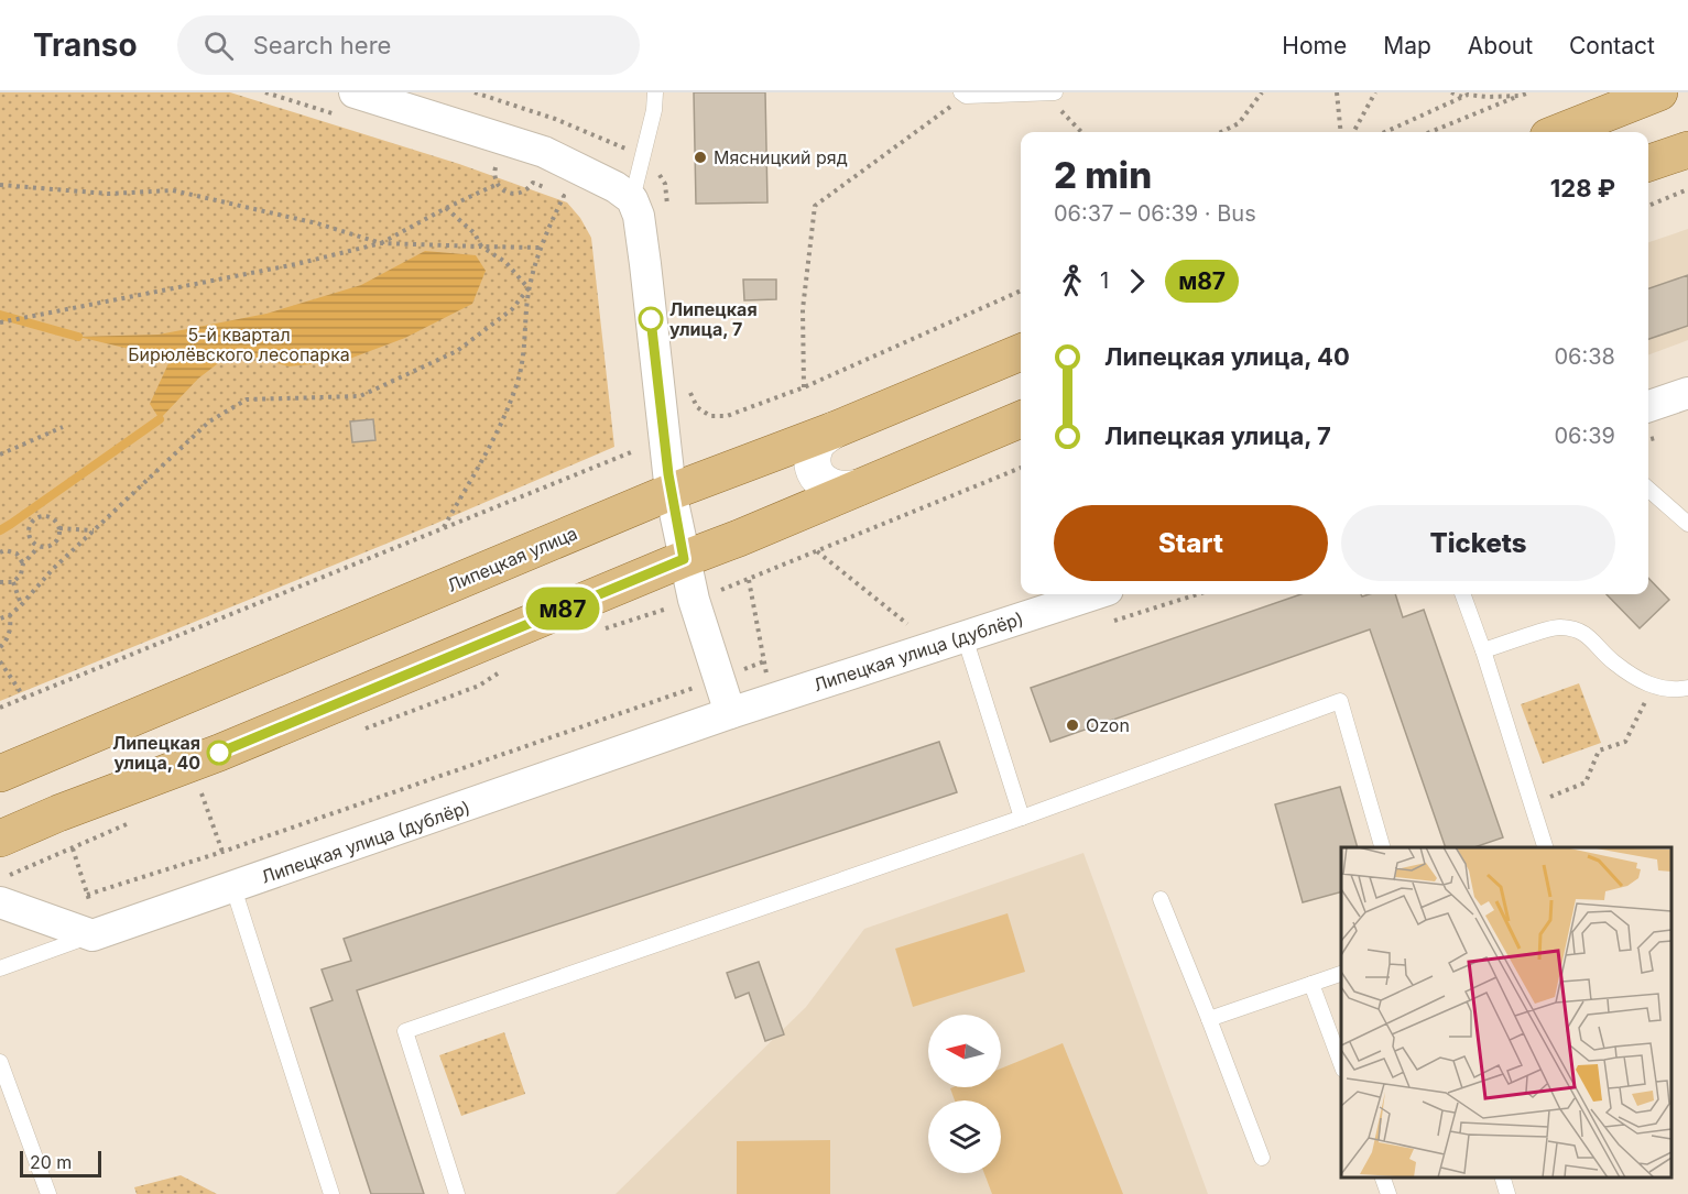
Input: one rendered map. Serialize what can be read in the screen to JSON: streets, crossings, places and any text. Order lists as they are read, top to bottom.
{
  "streets": {
    "main road": ["Липецкая улица"],
    "street": ["Липецкая улица (дублёр)"]
  },
  "parks": ["5-й квартал Бирюлёвского лесопарка"],
  "places": [
    "Мясницкий ряд",
    "Липецкая улица, 7",
    "Ozon",
    "Липецкая улица, 40"
  ],
  "lines": ["bus line м87"],
  "scale_bar": "20 m",
  "north": "left",
  "page": {
    "header": "Transo",
    "search": "Search here",
    "nav": [
      "Home",
      "Map",
      "About",
      "Contact"
    ],
    "on_map": "м87",
    "heading": ["2 min", "06:37 – 06:39 · Bus", "128 ₽"],
    "legs": ["1", "м87"],
    "list": [
      {
        "name": "Липецкая улица, 40",
        "value": "06:38"
      },
      {
        "name": "Липецкая улица, 7",
        "value": "06:39"
      }
    ],
    "buttons": ["Start", "Tickets"],
    "scale": "20 m"
  }
}
